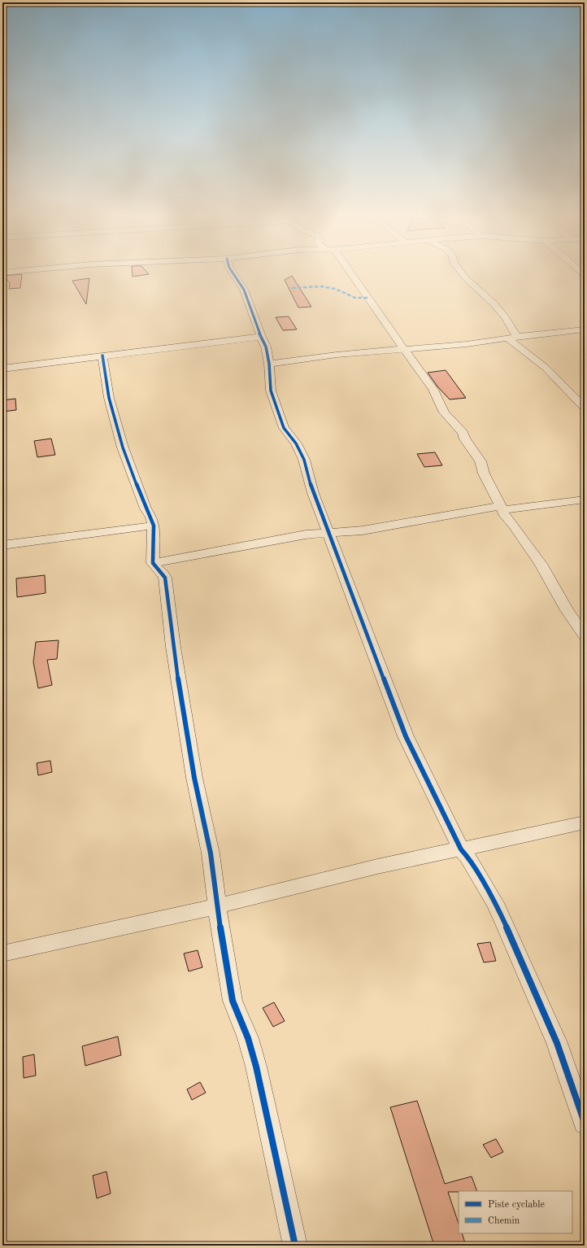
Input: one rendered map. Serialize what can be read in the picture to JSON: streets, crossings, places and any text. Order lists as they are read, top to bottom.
{
  "legend": ["Piste cyclable", "Chemin"]
}
